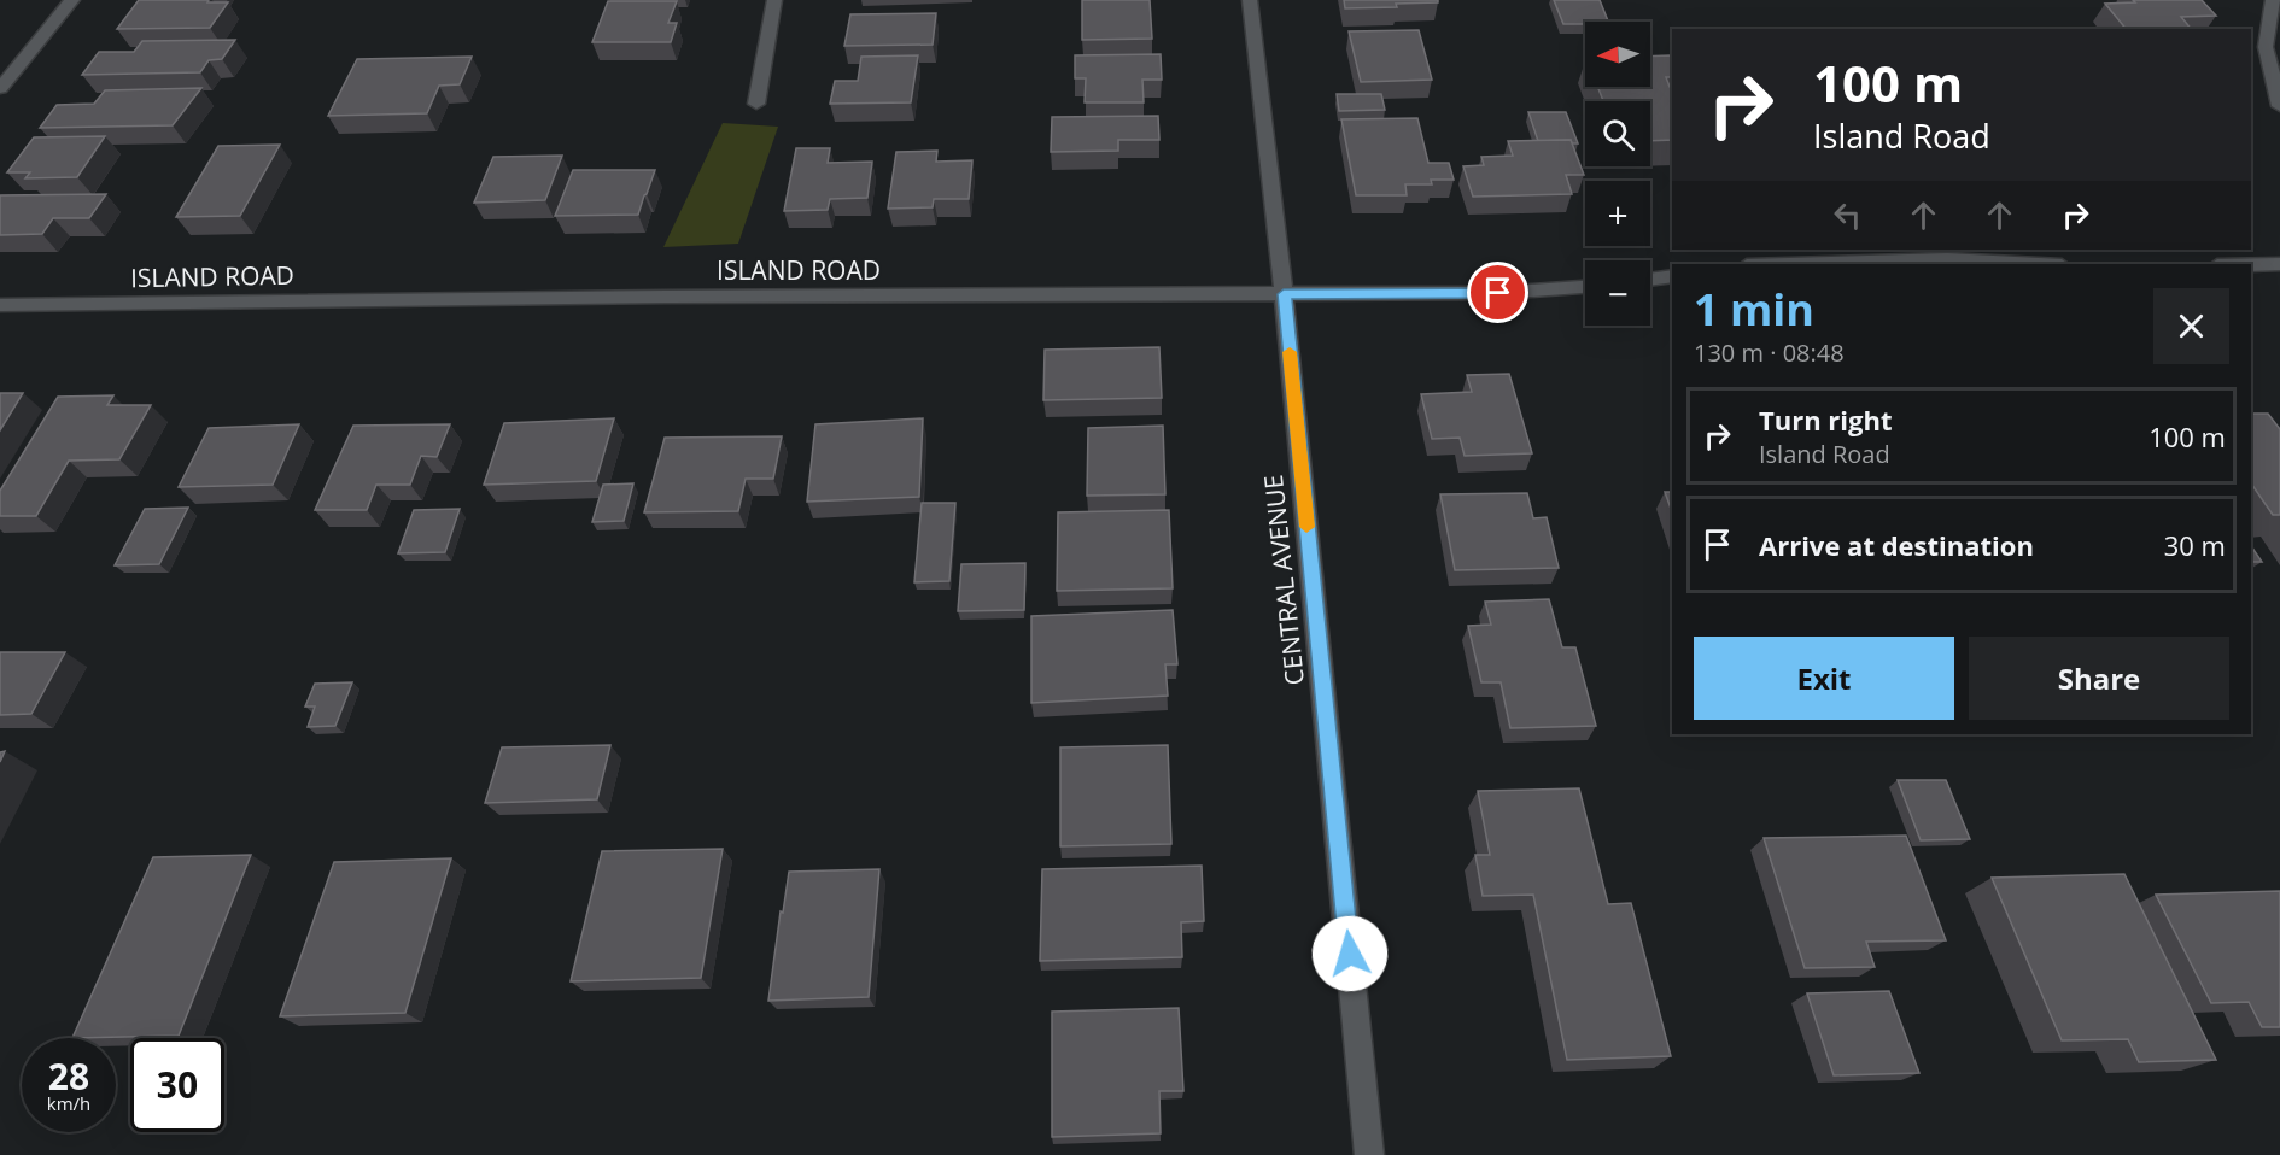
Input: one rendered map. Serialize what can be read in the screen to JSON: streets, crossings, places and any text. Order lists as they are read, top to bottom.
{
  "streets": {
    "street": ["ISLAND ROAD", "CENTRAL AVENUE"]
  },
  "crossings": [
    ["ISLAND ROAD", "CENTRAL AVENUE"]
  ],
  "north": "left",
  "page": {
    "map_buttons": ["+", "−"],
    "turn": ["100 m", "Island Road"],
    "heading": ["1 min", "130 m · 08:48"],
    "list": [
      {
        "name": "Turn right",
        "note": "Island Road",
        "value": "100 m"
      },
      {
        "name": "Arrive at destination",
        "value": "30 m"
      }
    ],
    "buttons": ["Exit", "Share"],
    "speed": "28 km/h",
    "limit": "30"
  }
}
